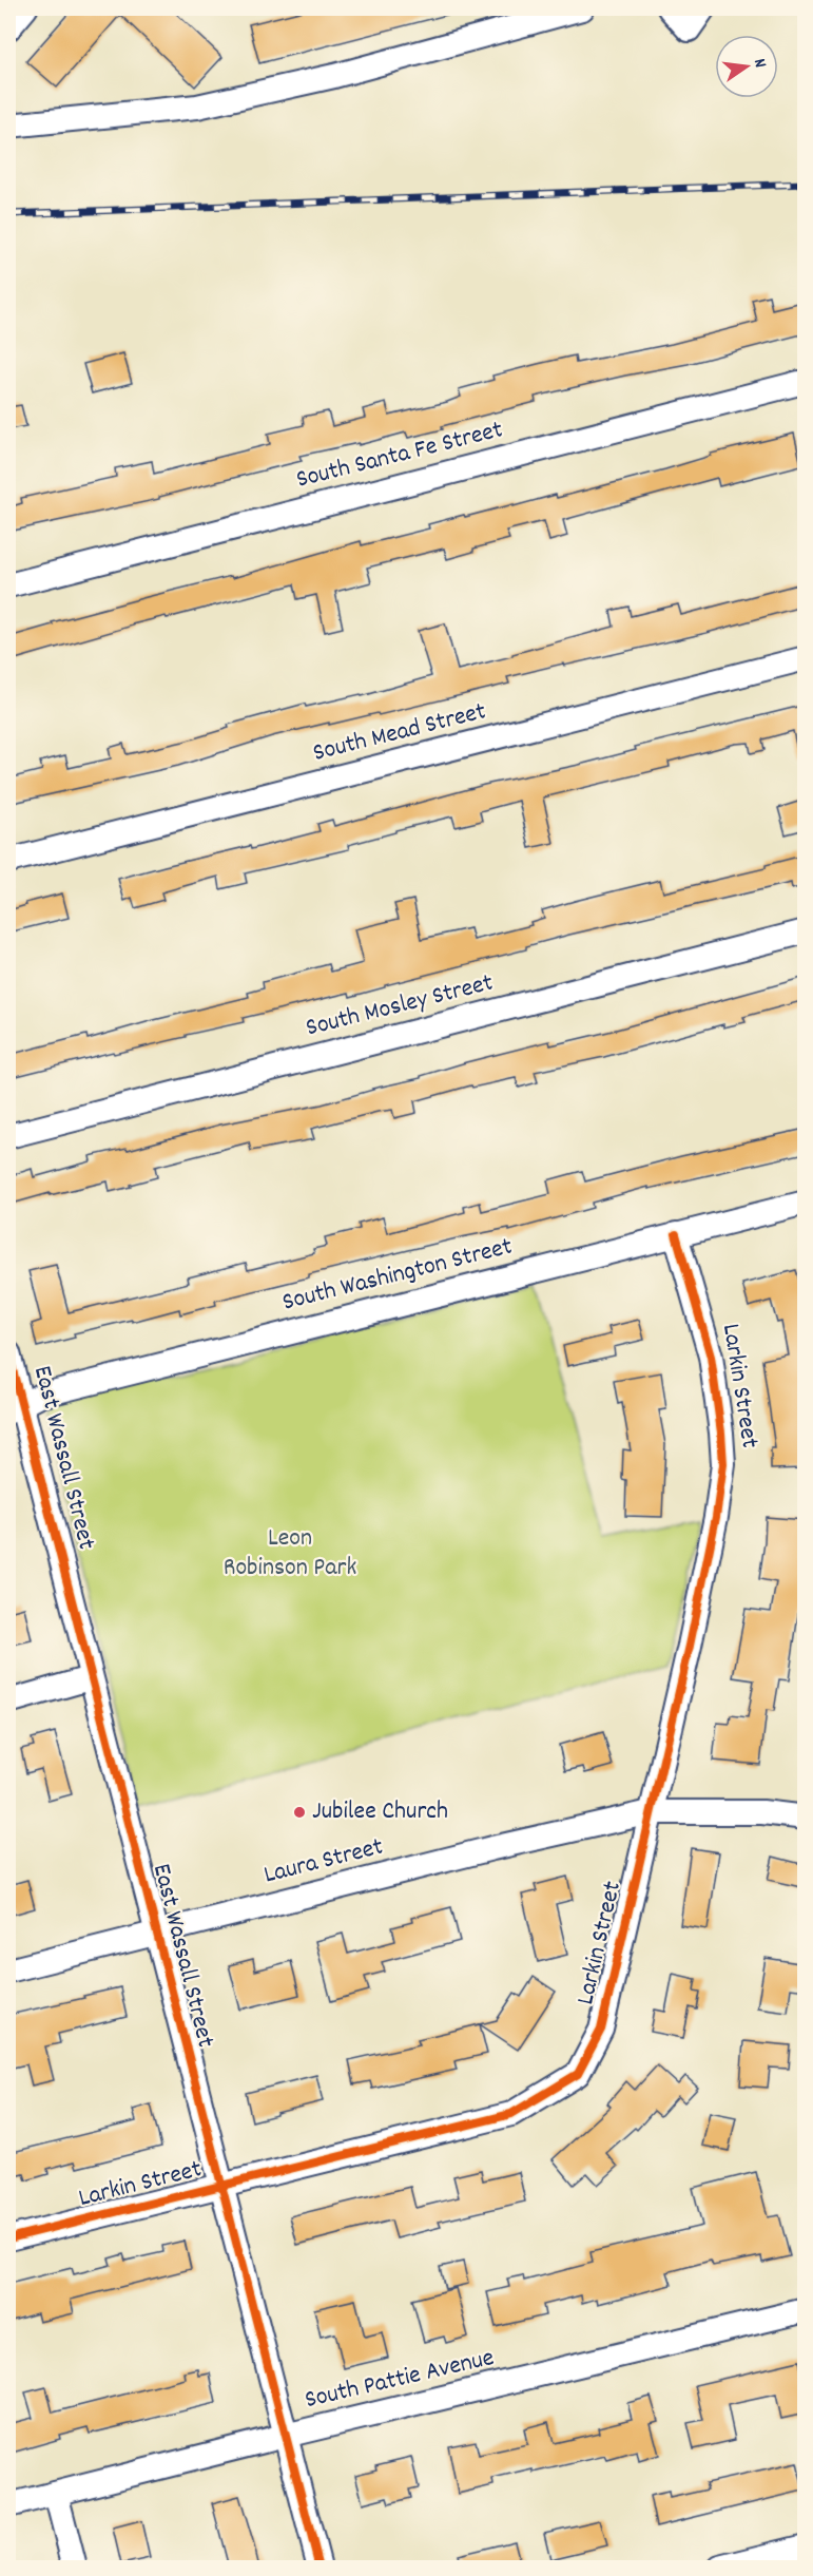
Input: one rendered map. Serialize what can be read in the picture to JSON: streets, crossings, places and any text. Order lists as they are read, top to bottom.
{
  "streets": {
    "street": [
      "South Santa Fe Street",
      "South Mead Street",
      "South Mosley Street",
      "South Washington Street",
      "Larkin Street",
      "East Wassall Street",
      "Laura Street",
      "South Pattie Avenue"
    ]
  },
  "crossings": [
    ["South Washington Street", "Larkin Street"],
    ["South Washington Street", "East Wassall Street"],
    ["Larkin Street", "East Wassall Street"],
    ["Larkin Street", "Laura Street"],
    ["East Wassall Street", "Laura Street"],
    ["East Wassall Street", "South Pattie Avenue"]
  ],
  "parks": ["Leon Robinson Park"],
  "places": ["Jubilee Church"],
  "north": "right"
}
